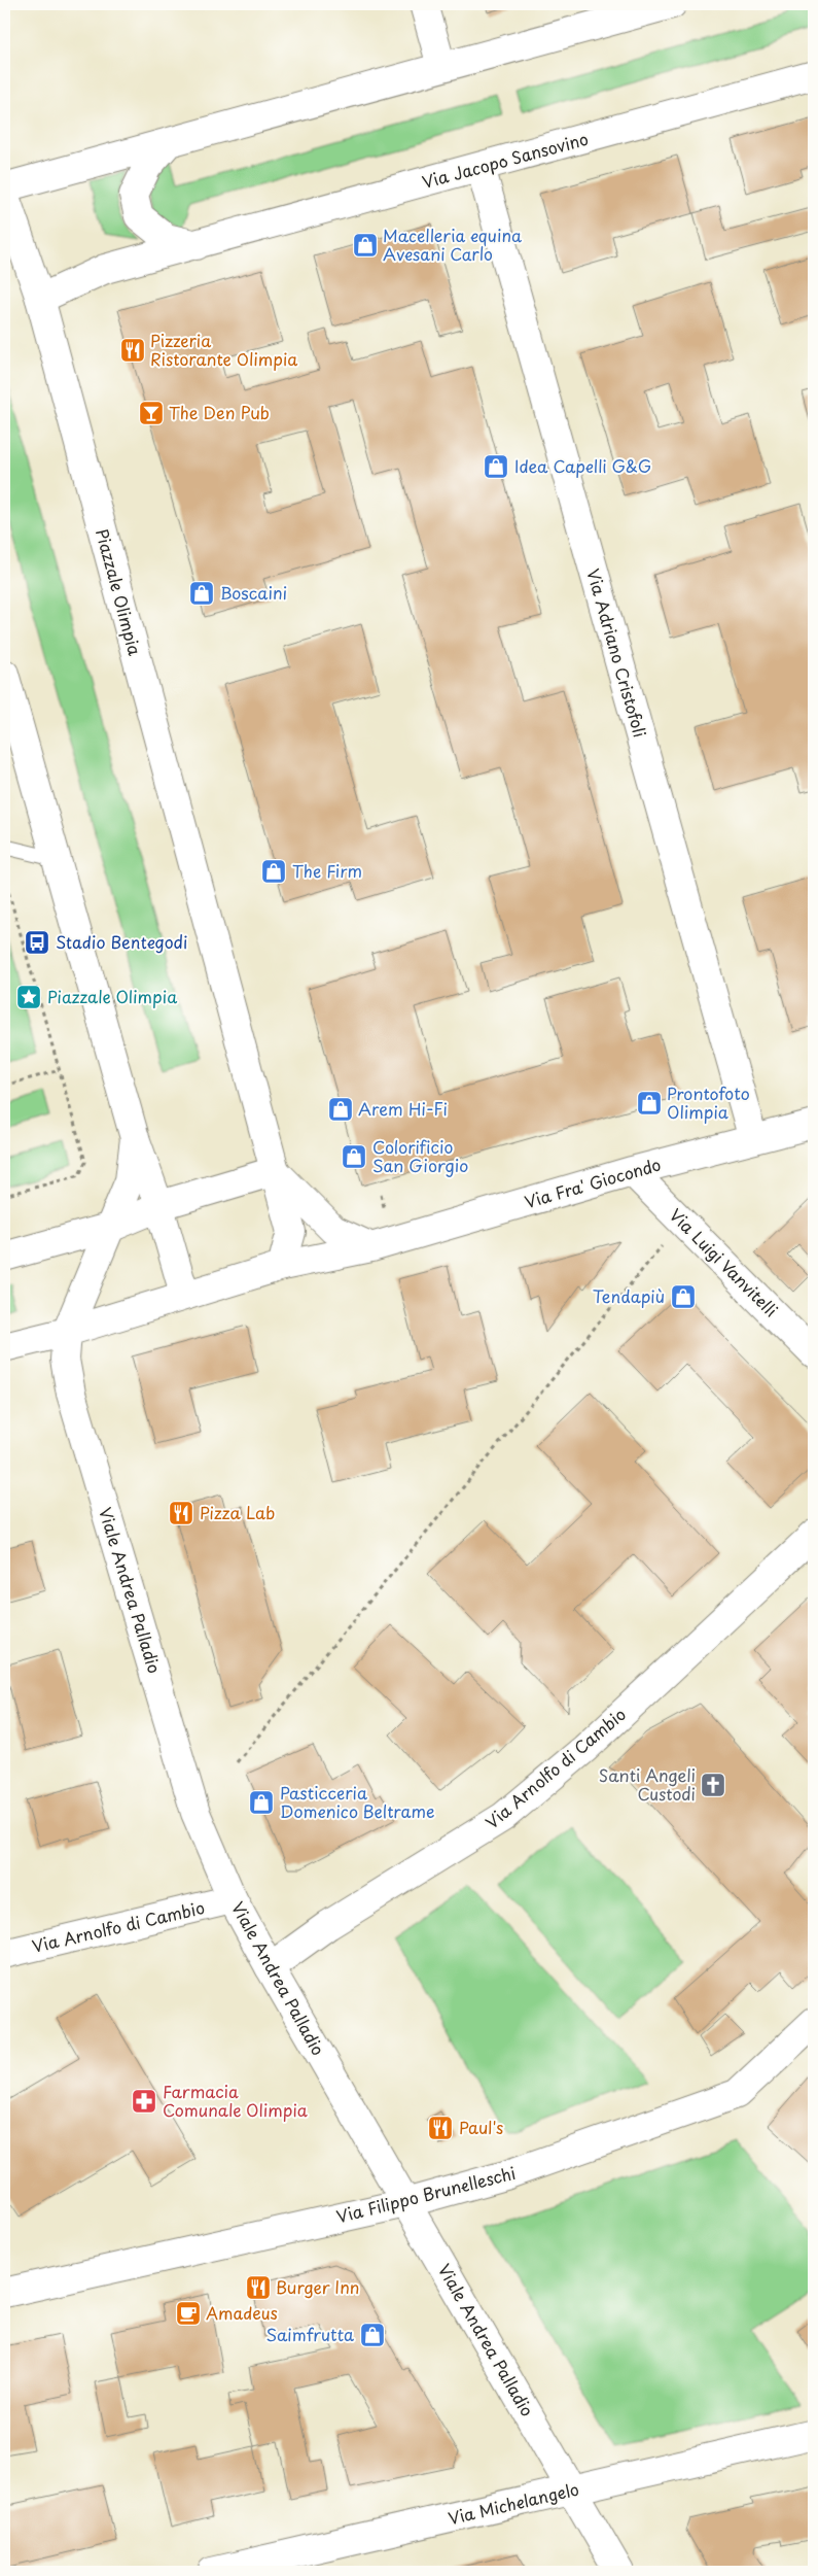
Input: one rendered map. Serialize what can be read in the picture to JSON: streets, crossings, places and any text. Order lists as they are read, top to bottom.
{
  "streets": {
    "street": [
      "Via Jacopo Sansovino",
      "Piazzale Olimpia",
      "Via Adriano Cristofoli",
      "Via Fra' Giocondo",
      "Via Luigi Vanvitelli",
      "Viale Andrea Palladio",
      "Via Arnolfo di Cambio",
      "Via Filippo Brunelleschi",
      "Via Michelangelo"
    ]
  },
  "crossings": [
    ["Via Jacopo Sansovino", "Piazzale Olimpia"],
    ["Via Jacopo Sansovino", "Via Adriano Cristofoli"],
    ["Piazzale Olimpia", "Via Fra' Giocondo"],
    ["Via Adriano Cristofoli", "Via Fra' Giocondo"],
    ["Via Fra' Giocondo", "Via Luigi Vanvitelli"],
    ["Viale Andrea Palladio", "Via Arnolfo di Cambio"],
    ["Viale Andrea Palladio", "Via Filippo Brunelleschi"],
    ["Viale Andrea Palladio", "Via Michelangelo"]
  ],
  "places": {
    "shop": [
      "Macelleria equina Avesani Carlo",
      "Idea Capelli G&G",
      "Boscaini",
      "The Firm",
      "Prontofoto Olimpia",
      "Arem Hi-Fi",
      "Colorificio San Giorgio",
      "Tendapiù",
      "Pasticceria Domenico Beltrame",
      "Saimfrutta"
    ],
    "restaurant": [
      "Pizzeria Ristorante Olimpia",
      "Pizza Lab",
      "Paul's",
      "Burger Inn"
    ],
    "bar": ["The Den Pub"],
    "bus stop": ["Stadio Bentegodi"],
    "place": ["Piazzale Olimpia"],
    "church": ["Santi Angeli Custodi"],
    "pharmacy": ["Farmacia Comunale Olimpia"],
    "cafe": ["Amadeus"]
  }
}
